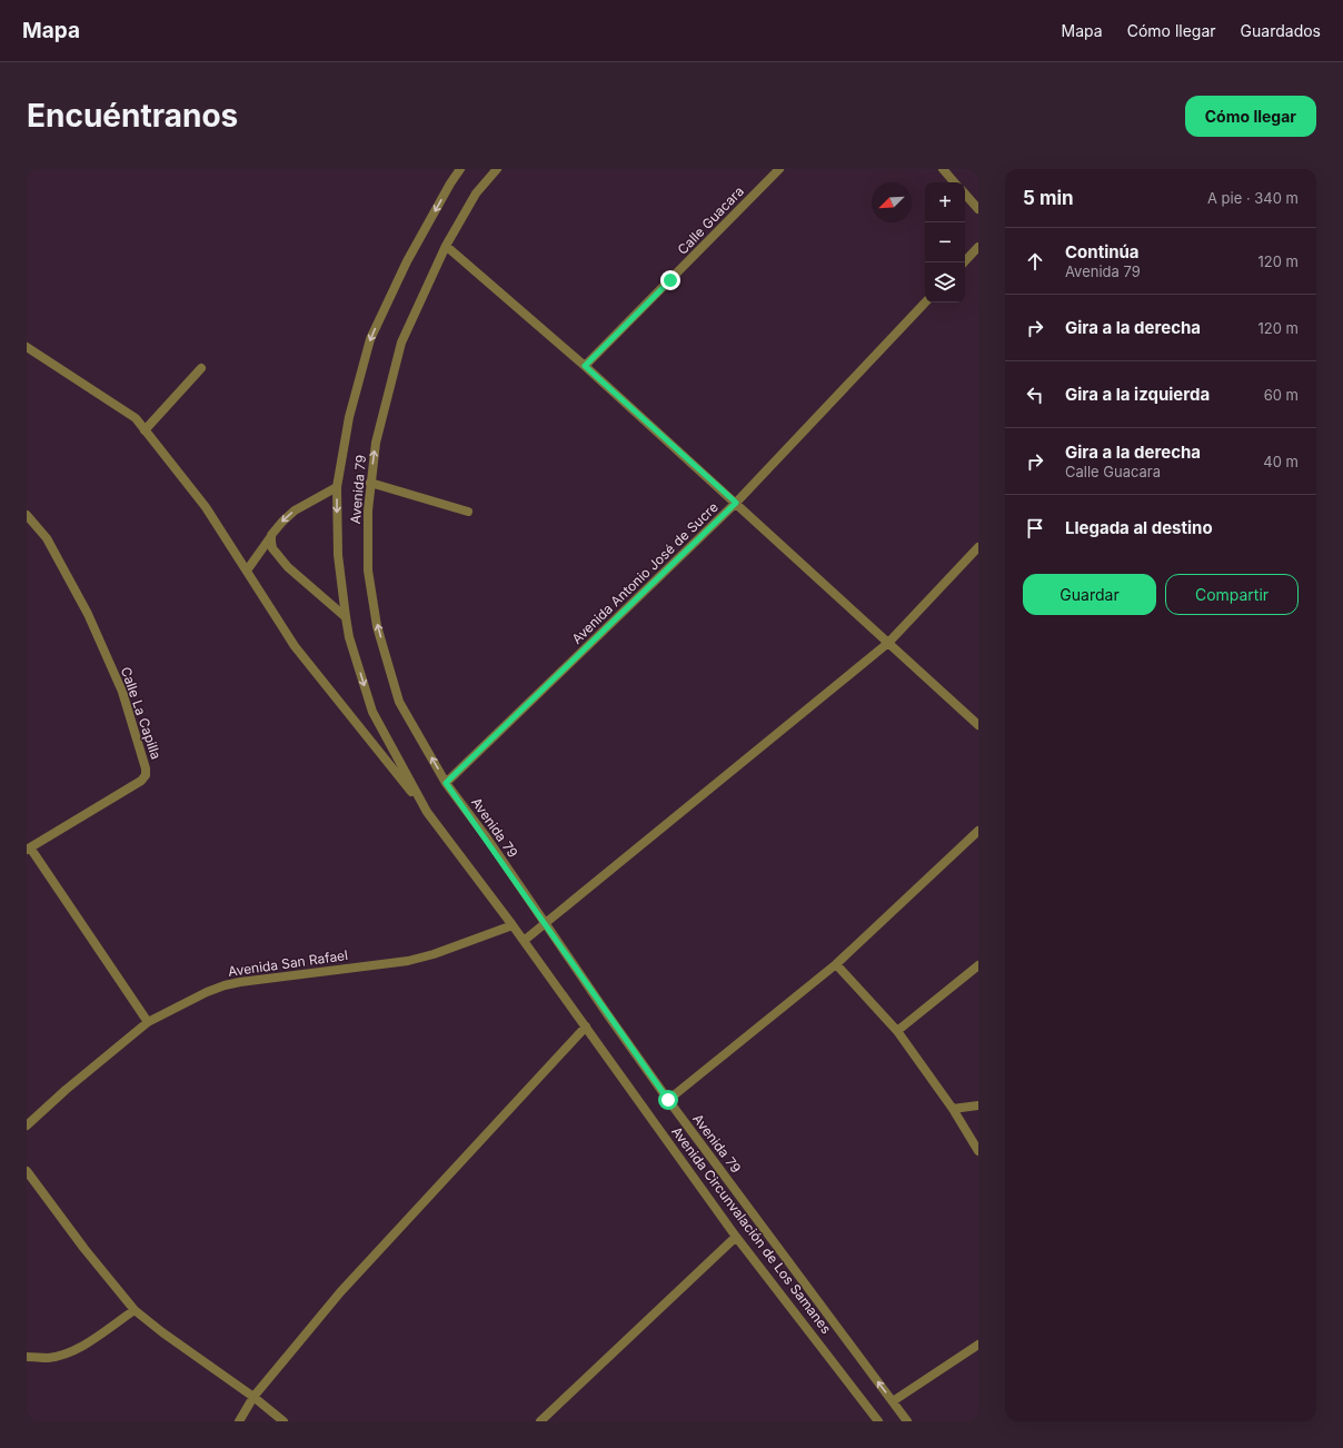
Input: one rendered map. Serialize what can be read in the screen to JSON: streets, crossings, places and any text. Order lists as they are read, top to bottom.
{
  "streets": {
    "street": [
      "Calle Guacara",
      "Avenida 79",
      "Avenida Antonio José de Sucre",
      "Calle La Capilla",
      "Avenida San Rafael",
      "Avenida Circunvalación de Los Samanes"
    ]
  },
  "crossings": [
    ["Avenida 79", "Avenida Antonio José de Sucre"],
    ["Avenida San Rafael", "Avenida Circunvalación de Los Samanes"]
  ],
  "one_way": ["Avenida 79", "Avenida Circunvalación de Los Samanes"],
  "north": "bottom left",
  "page": {
    "header": "Mapa",
    "nav": ["Mapa", "Cómo llegar", "Guardados"],
    "buttons": [
      "Cómo llegar",
      ["Guardar", "Compartir"]
    ],
    "title": "Encuéntranos",
    "heading": ["5 min", "A pie · 340 m"],
    "map_buttons": ["+", "−"],
    "list": [
      ["Continúa", "Avenida 79", "120 m"],
      ["Gira a la derecha", "120 m"],
      ["Gira a la izquierda", "60 m"],
      ["Gira a la derecha", "Calle Guacara", "40 m"],
      "Llegada al destino"
    ]
  }
}
